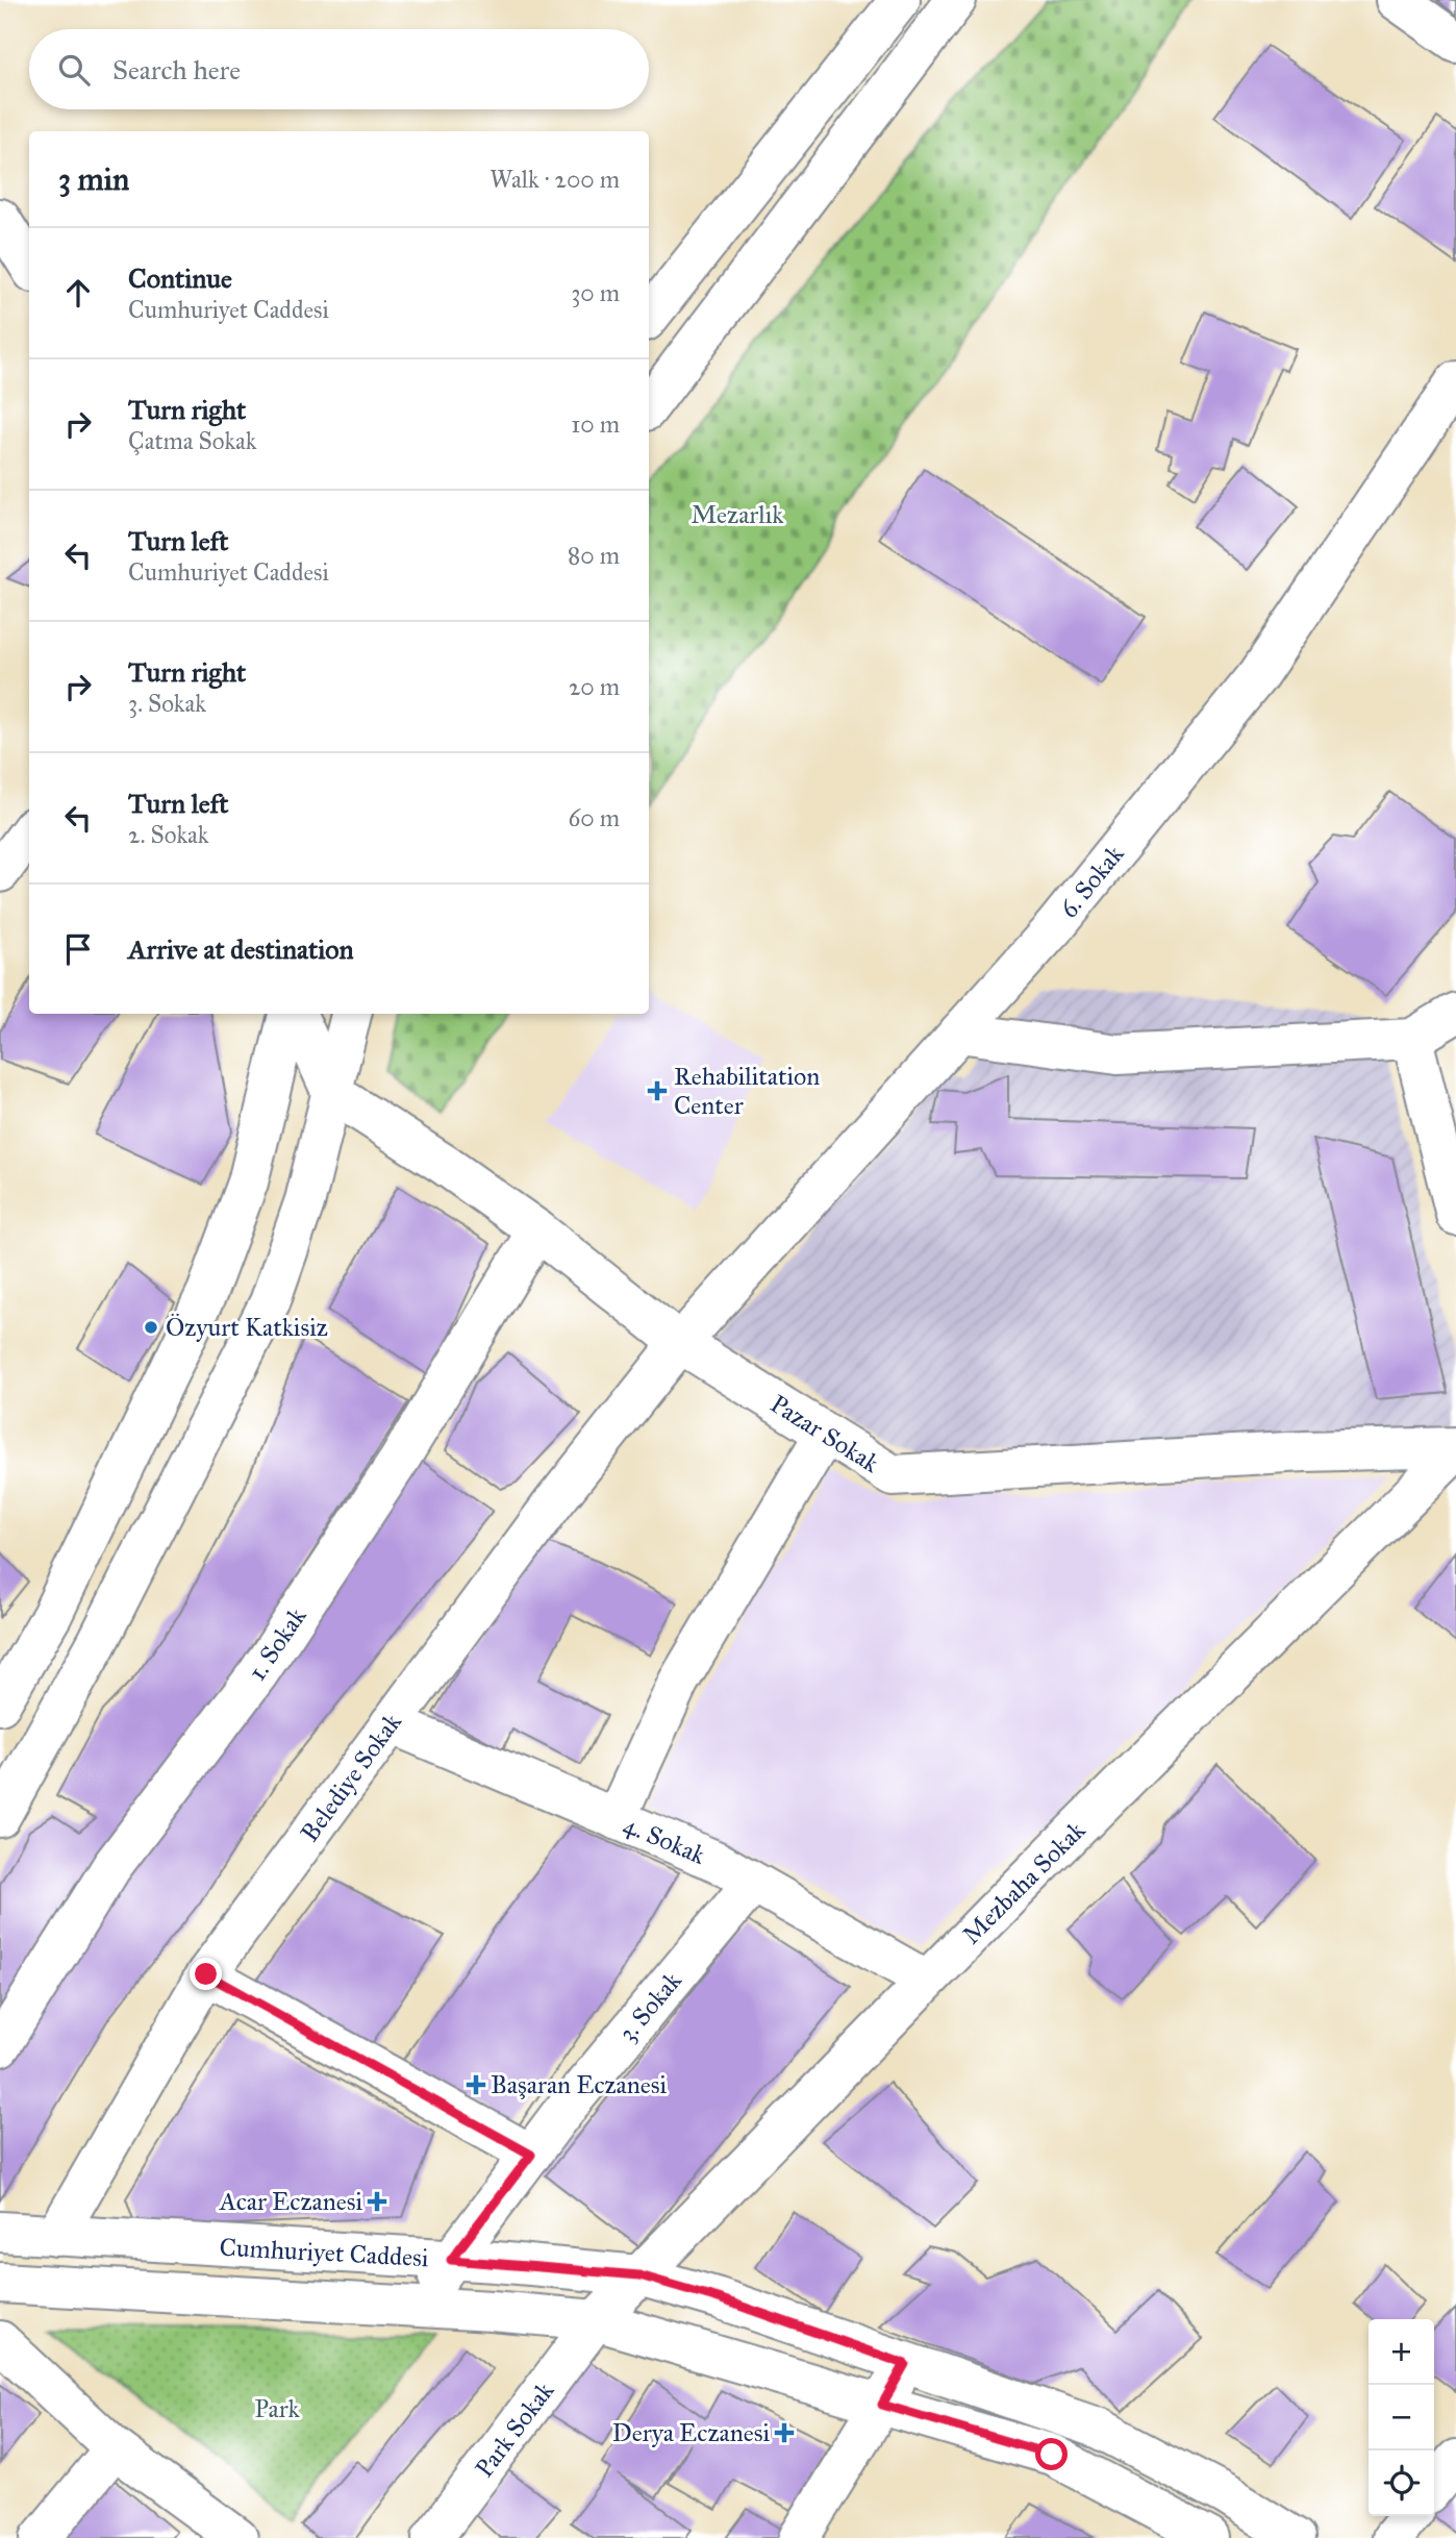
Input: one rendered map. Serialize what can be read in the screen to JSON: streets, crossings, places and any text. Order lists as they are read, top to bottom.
{
  "streets": {
    "street": [
      "6. Sokak",
      "Pazar Sokak",
      "1. Sokak",
      "Belediye Sokak",
      "4. Sokak",
      "Mezbaha Sokak",
      "3. Sokak",
      "Cumhuriyet Caddesi",
      "Park Sokak"
    ]
  },
  "crossings": [
    ["6. Sokak", "Pazar Sokak"],
    ["6. Sokak", "Belediye Sokak"],
    ["Pazar Sokak", "1. Sokak"],
    ["Pazar Sokak", "Belediye Sokak"],
    ["Pazar Sokak", "Mezbaha Sokak"],
    ["Belediye Sokak", "4. Sokak"],
    ["Belediye Sokak", "Cumhuriyet Caddesi"],
    ["4. Sokak", "Mezbaha Sokak"],
    ["4. Sokak", "3. Sokak"],
    ["Mezbaha Sokak", "Cumhuriyet Caddesi"],
    ["Mezbaha Sokak", "Park Sokak"],
    ["3. Sokak", "Cumhuriyet Caddesi"],
    ["Cumhuriyet Caddesi", "Park Sokak"]
  ],
  "parks": ["Mezarlık", "Park"],
  "places": {
    "health": [
      "Rehabilitation Center",
      "Başaran Eczanesi",
      "Acar Eczanesi",
      "Derya Eczanesi"
    ],
    "other": ["Özyurt Katkisiz"]
  },
  "page": {
    "search": "Search here",
    "heading": ["3 min", "Walk · 200 m"],
    "list": [
      ["Continue", "Cumhuriyet Caddesi", "30 m"],
      ["Turn right", "Çatma Sokak", "10 m"],
      ["Turn left", "Cumhuriyet Caddesi", "80 m"],
      ["Turn right", "3. Sokak", "20 m"],
      ["Turn left", "2. Sokak", "60 m"],
      "Arrive at destination"
    ],
    "map_buttons": ["+", "−"]
  }
}
